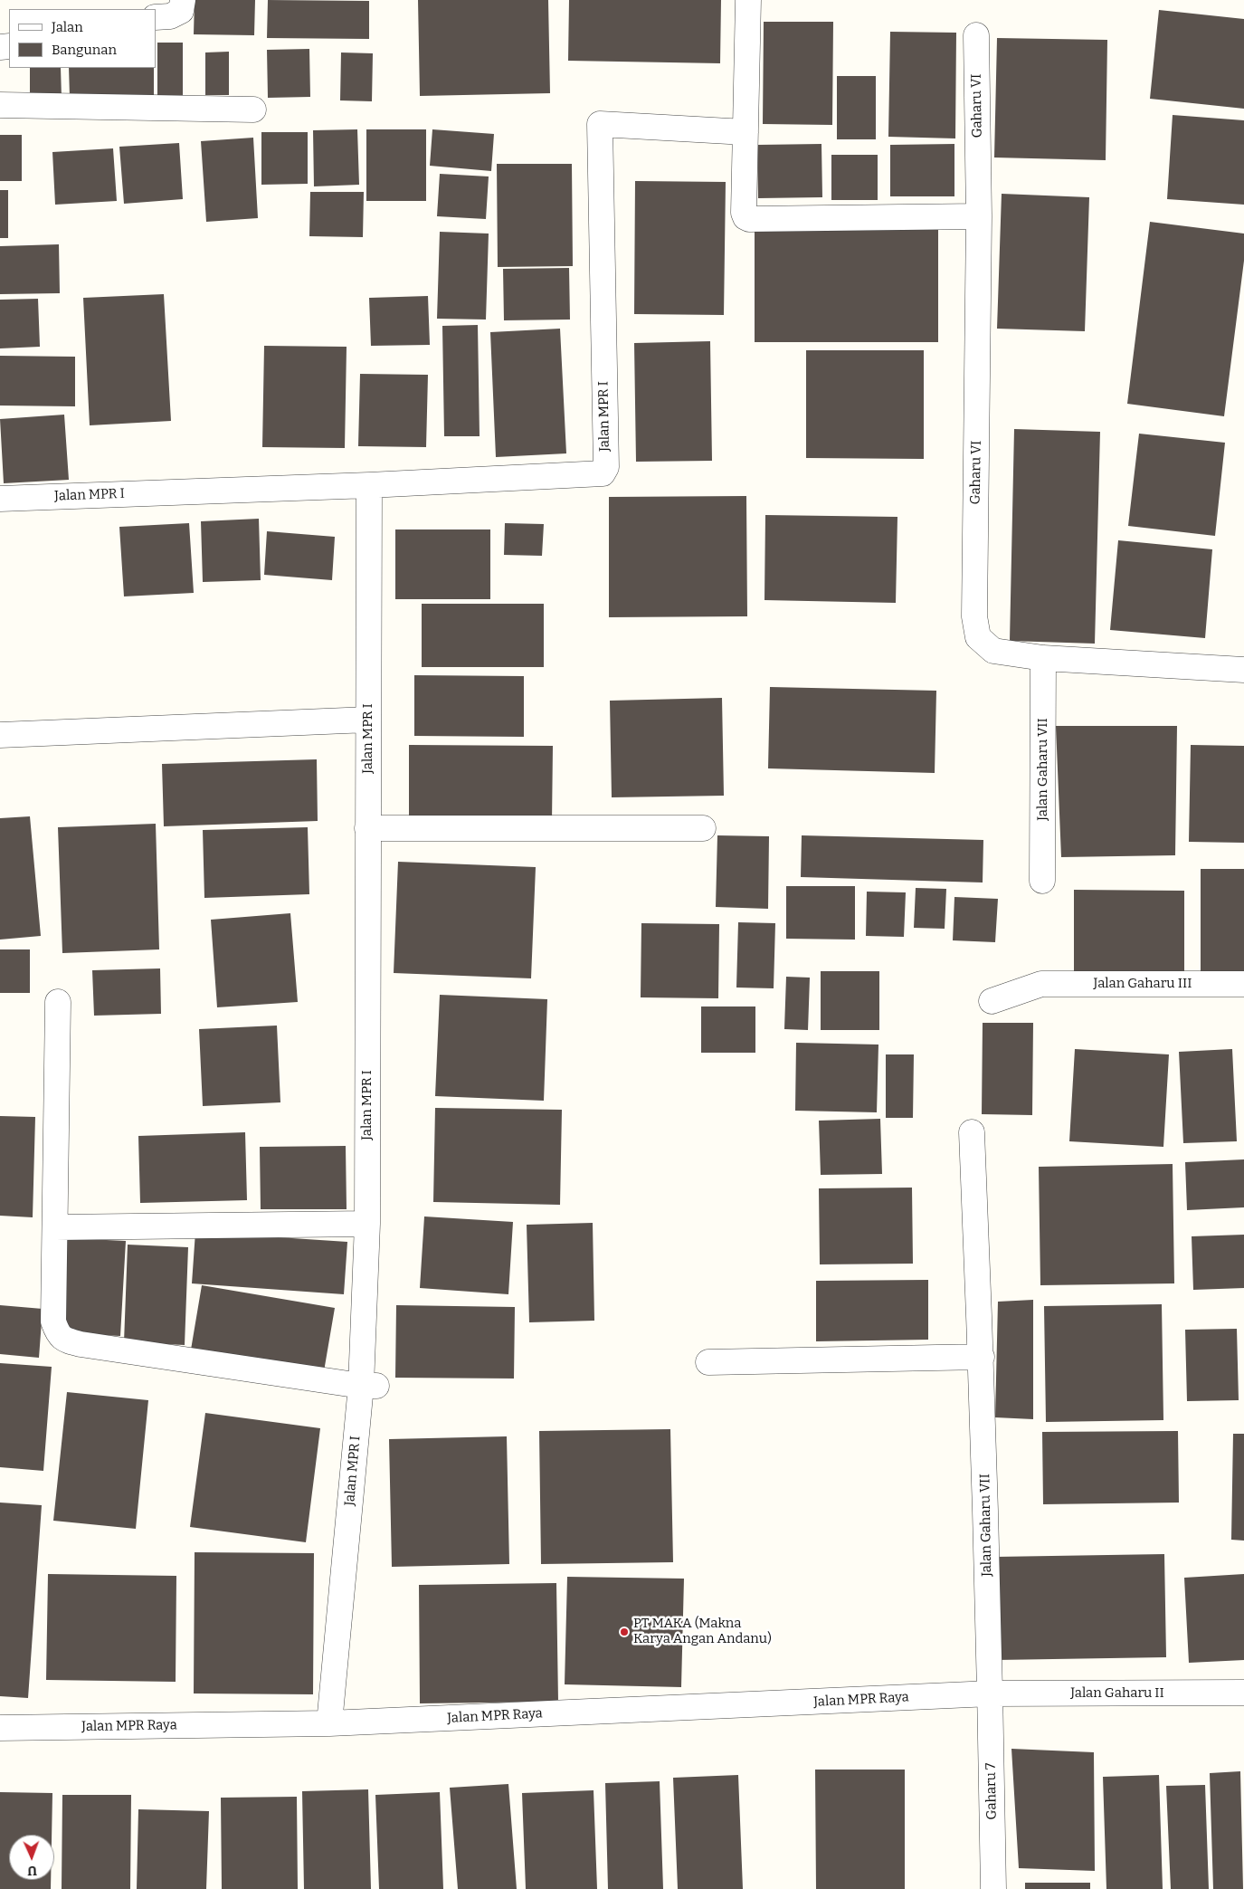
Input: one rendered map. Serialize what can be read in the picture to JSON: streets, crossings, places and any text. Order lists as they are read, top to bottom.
{
  "streets": {
    "street": [
      "Gaharu VI",
      "Jalan MPR I",
      "Jalan Gaharu VII",
      "Jalan Gaharu III",
      "Jalan Gaharu II",
      "Jalan MPR Raya",
      "Gaharu 7"
    ]
  },
  "crossings": [
    ["Gaharu VI", "Jalan Gaharu VII"],
    ["Jalan MPR I", "Jalan MPR Raya"],
    ["Jalan Gaharu VII", "Jalan Gaharu II"],
    ["Jalan Gaharu VII", "Jalan MPR Raya"],
    ["Jalan Gaharu VII", "Gaharu 7"],
    ["Jalan Gaharu II", "Jalan MPR Raya"],
    ["Jalan Gaharu II", "Gaharu 7"],
    ["Jalan MPR Raya", "Gaharu 7"]
  ],
  "places": ["PT MAKA (Makna Karya Angan Andanu)"],
  "legend": ["Jalan", "Bangunan"],
  "north": "bottom"
}
